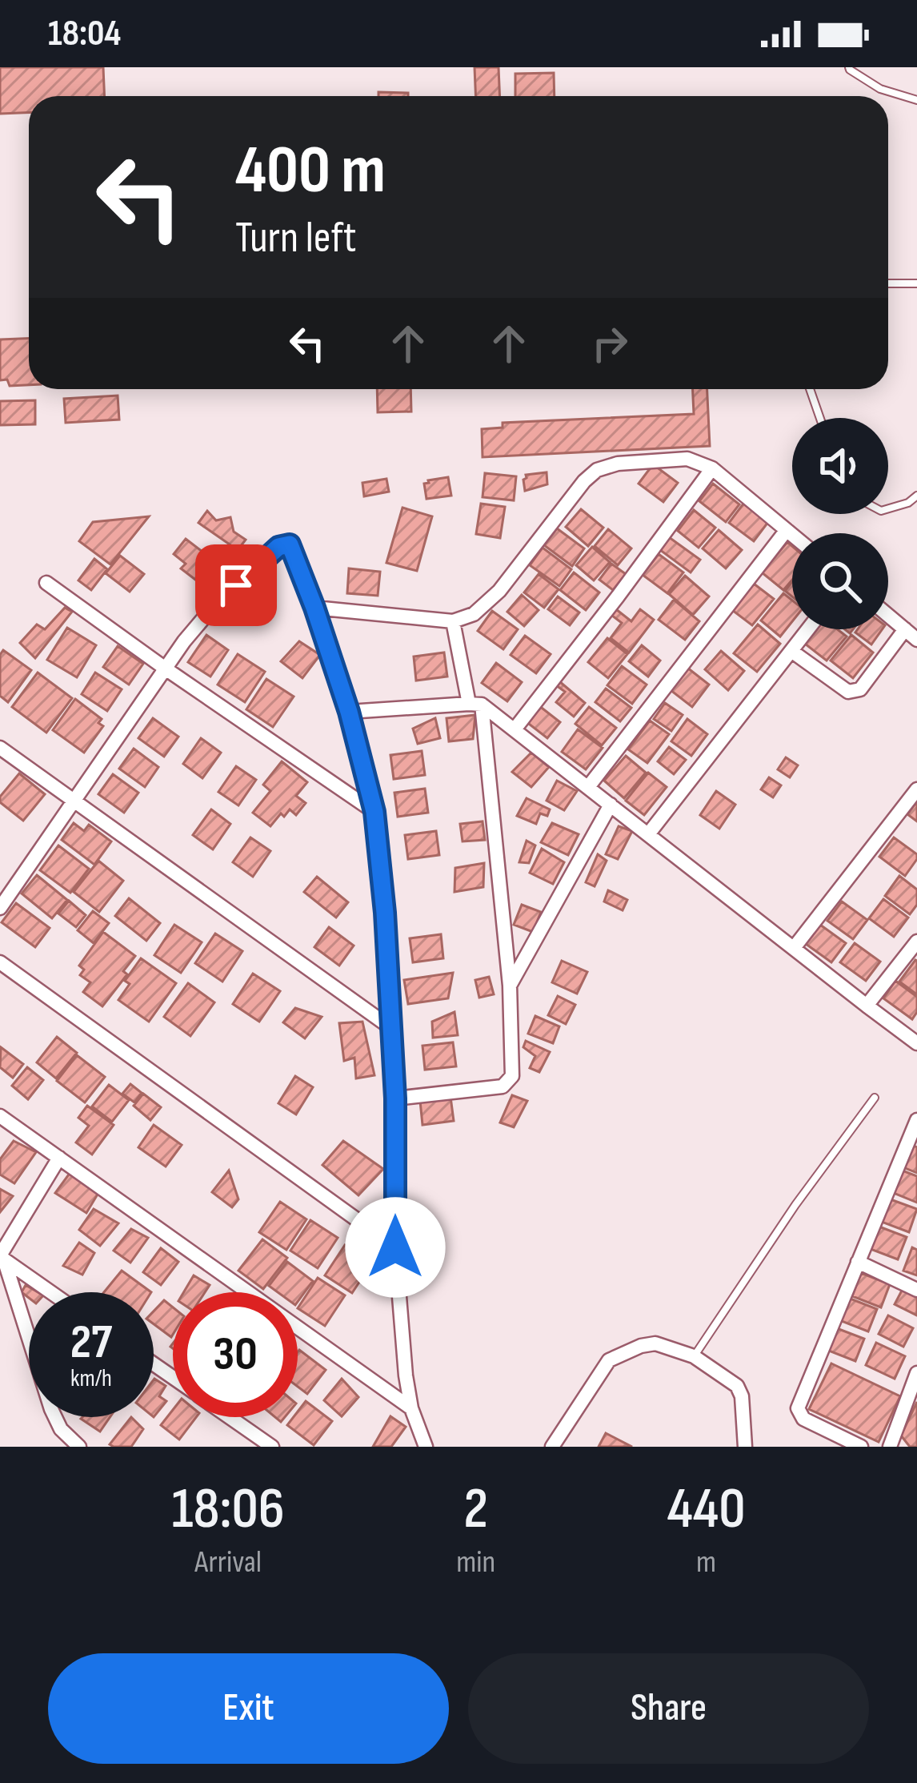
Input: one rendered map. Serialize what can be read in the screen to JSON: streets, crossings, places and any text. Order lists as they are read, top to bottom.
{
  "page": {
    "status": "18:04",
    "turn": ["400 m", "Turn left"],
    "speed": "27 km/h",
    "limit": "30",
    "eta": [
      "18:06",
      "Arrival",
      "2",
      "min",
      "440",
      "m"
    ],
    "buttons": ["Exit", "Share"]
  }
}
